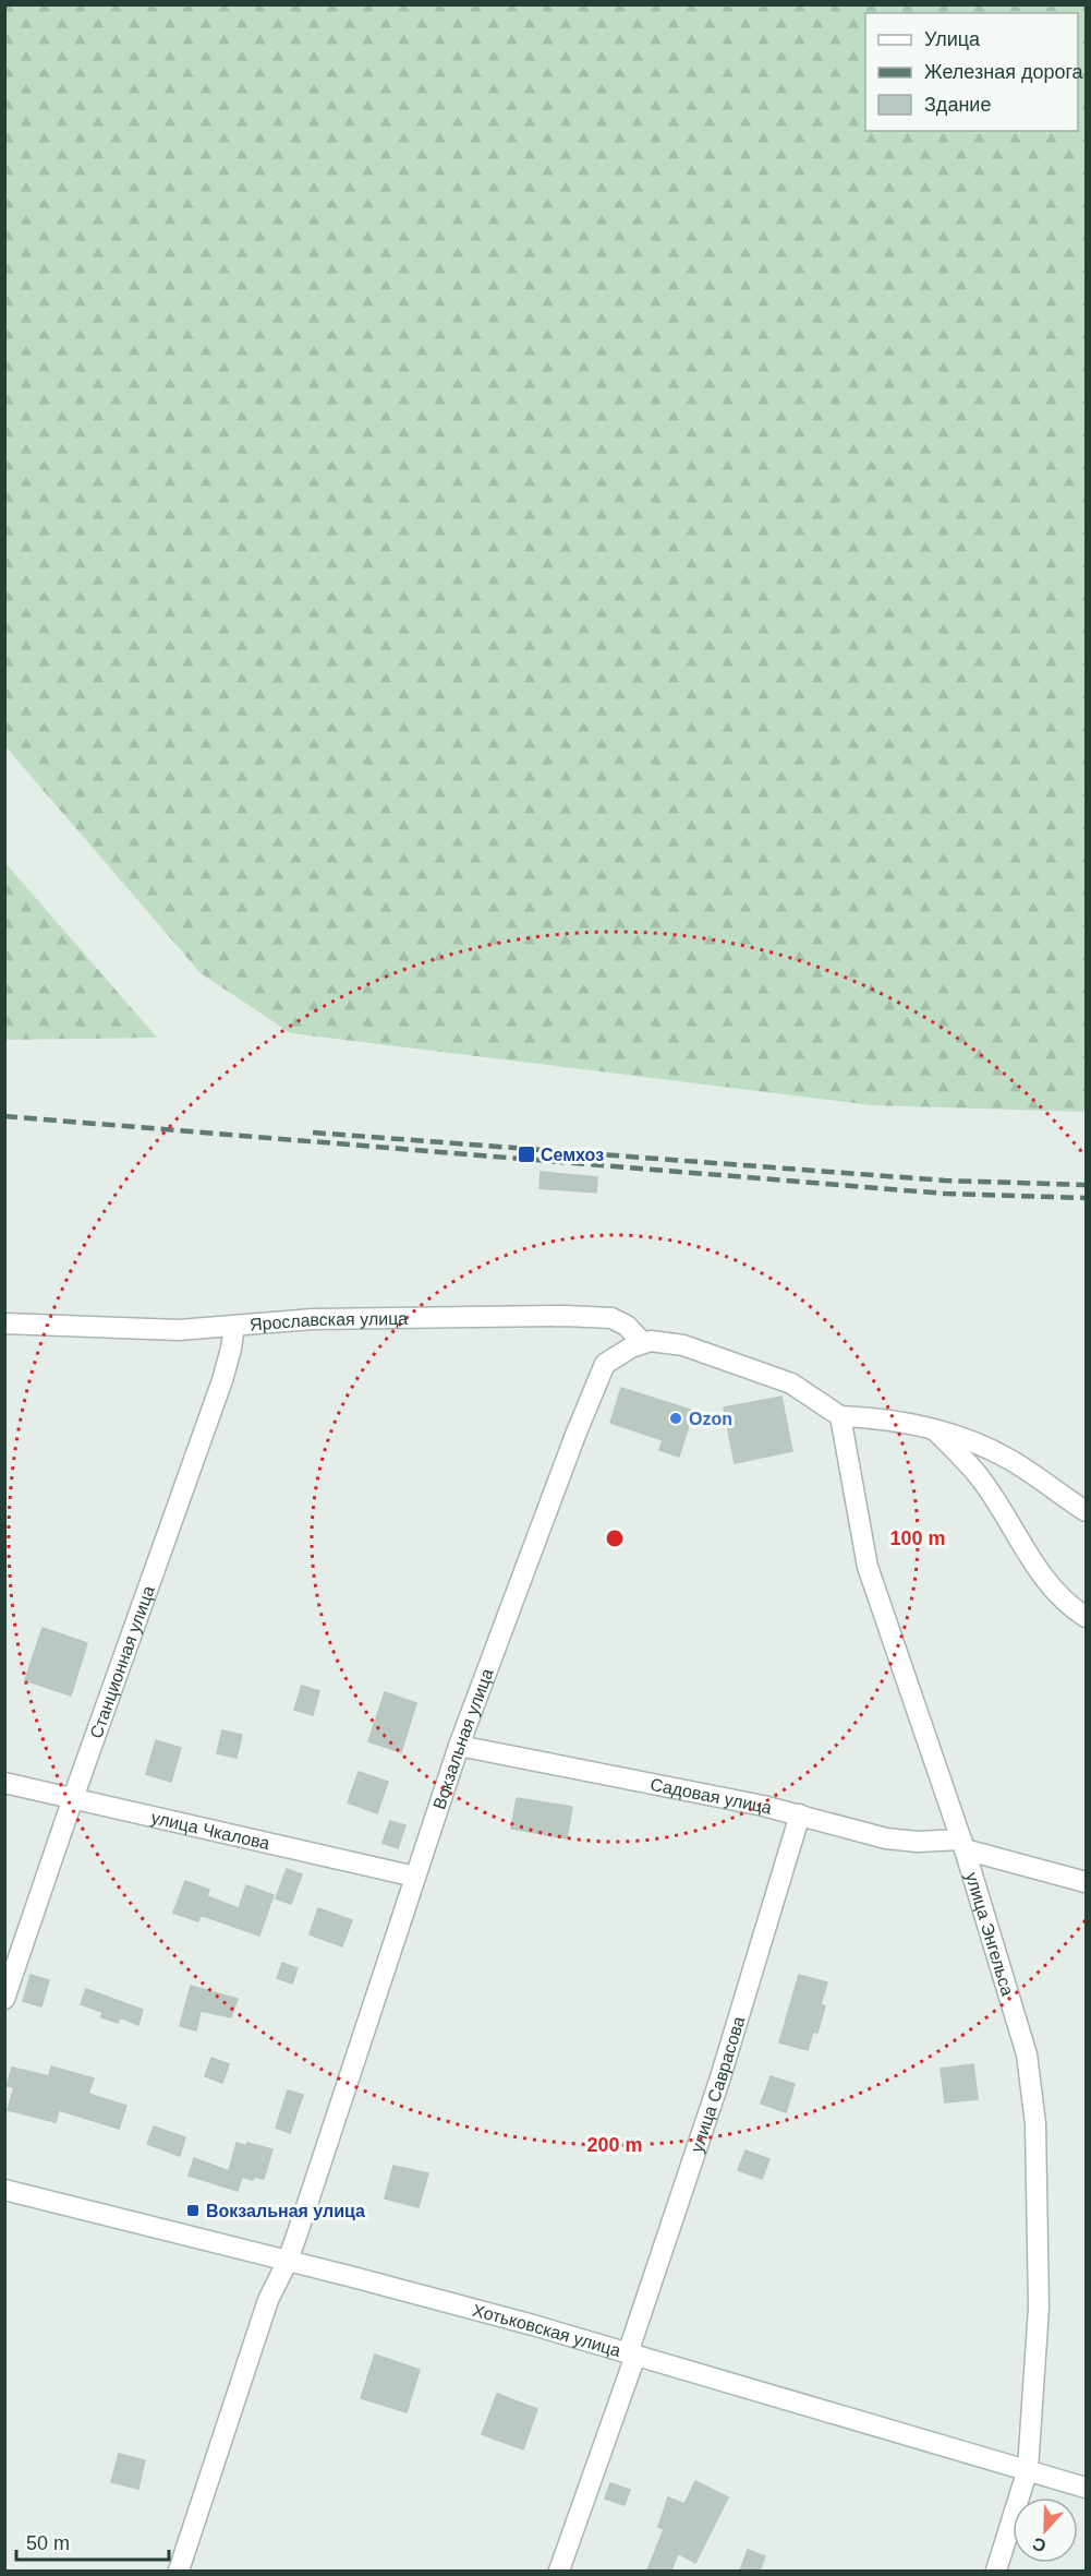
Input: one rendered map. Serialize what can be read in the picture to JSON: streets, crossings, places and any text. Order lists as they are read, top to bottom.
{
  "streets": {
    "street": [
      "Ярославская улица",
      "Станционная улица",
      "Вокзальная улица",
      "Садовая улица",
      "улица Чкалова",
      "улица Энгельса",
      "улица Саврасова",
      "Хотьковская улица"
    ]
  },
  "crossings": [
    ["Ярославская улица", "Станционная улица"],
    ["Ярославская улица", "Вокзальная улица"],
    ["Станционная улица", "улица Чкалова"],
    ["Вокзальная улица", "Садовая улица"],
    ["Вокзальная улица", "улица Чкалова"],
    ["Вокзальная улица", "Хотьковская улица"],
    ["Садовая улица", "улица Энгельса"],
    ["Садовая улица", "улица Саврасова"],
    ["улица Энгельса", "Хотьковская улица"],
    ["улица Саврасова", "Хотьковская улица"]
  ],
  "places": {
    "transit": ["Семхоз", "Вокзальная улица"],
    "other": ["Ozon"]
  },
  "legend": ["Улица", "Железная дорога", "Здание"],
  "scale_bar": "50 m",
  "north": "bottom",
  "rings": ["100 m", "200 m"]
}
